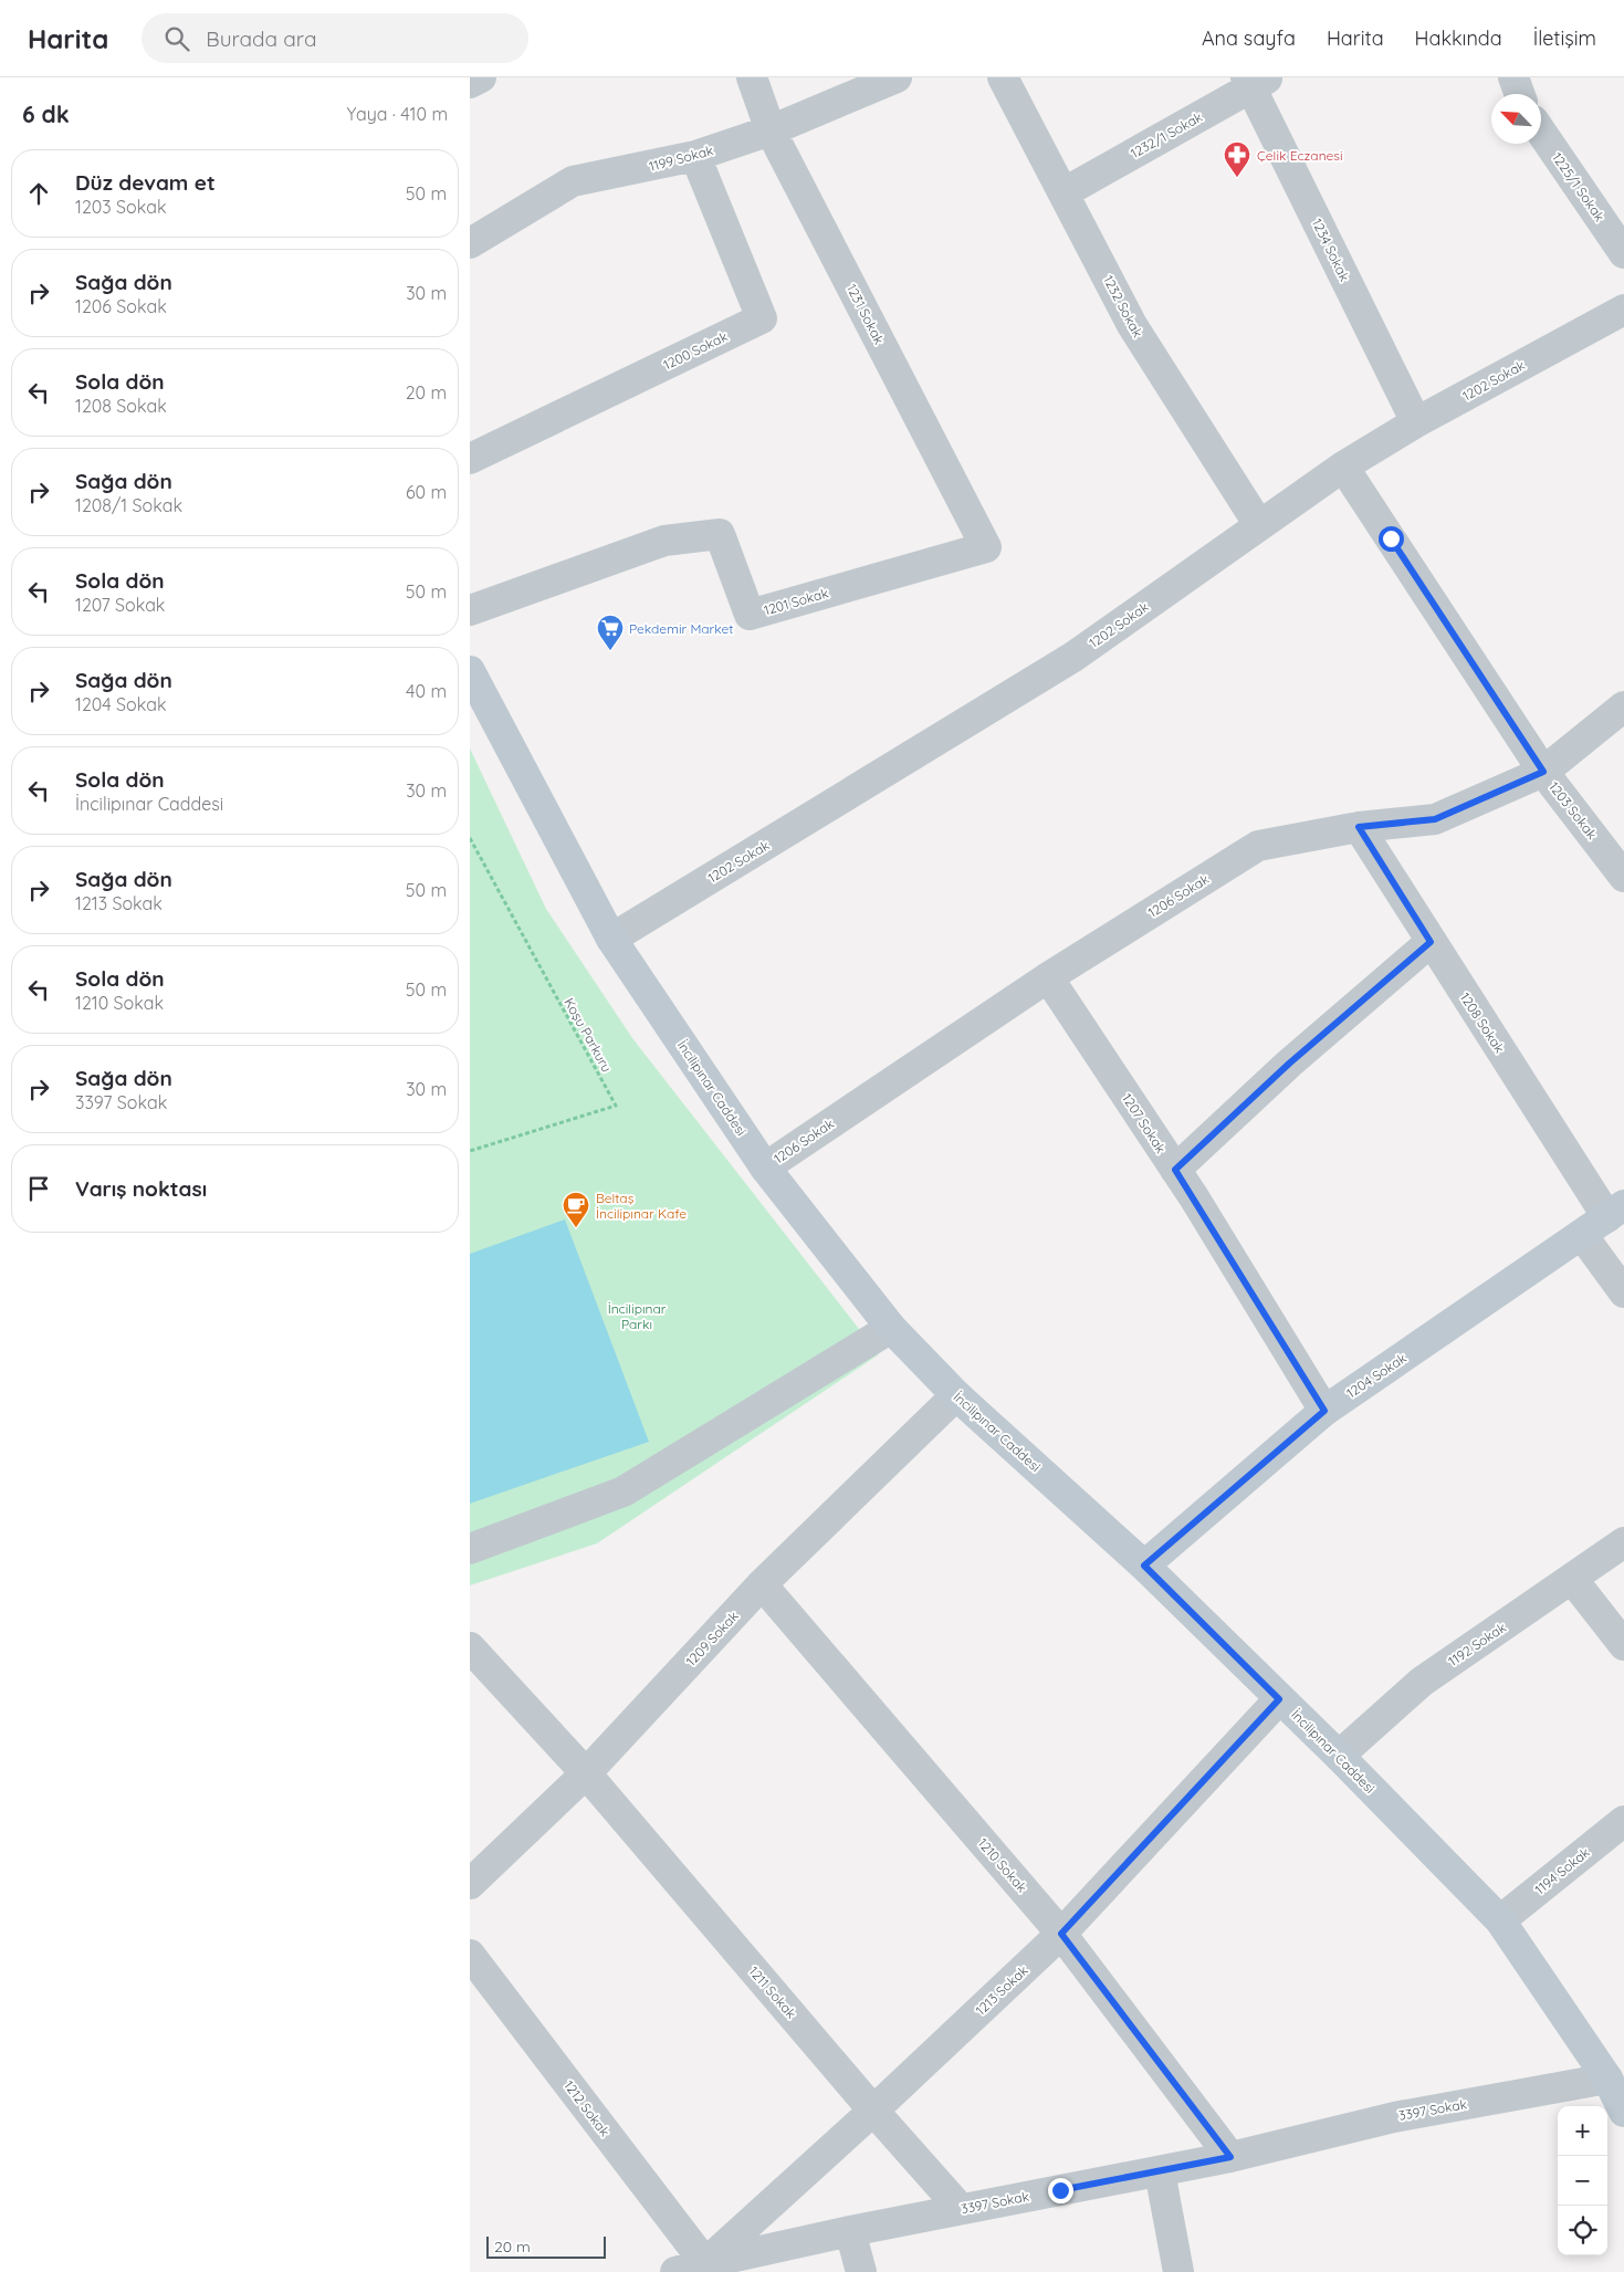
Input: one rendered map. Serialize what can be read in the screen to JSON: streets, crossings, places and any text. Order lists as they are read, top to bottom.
{
  "streets": {
    "main road": ["İncilipınar Caddesi", "1204 Sokak"],
    "street": [
      "1232/1 Sokak",
      "1199 Sokak",
      "1225/1 Sokak",
      "1234 Sokak",
      "1232 Sokak",
      "1231 Sokak",
      "1200 Sokak",
      "1202 Sokak",
      "1201 Sokak",
      "1203 Sokak",
      "1206 Sokak",
      "1208 Sokak",
      "1207 Sokak",
      "1209 Sokak",
      "1192 Sokak",
      "1210 Sokak",
      "1194 Sokak",
      "1213 Sokak",
      "1211 Sokak",
      "1212 Sokak",
      "3397 Sokak"
    ],
    "path": ["Koşu Parkuru"]
  },
  "crossings": [
    ["1232/1 Sokak", "1234 Sokak"],
    ["1232/1 Sokak", "1232 Sokak"],
    ["1199 Sokak", "1231 Sokak"],
    ["1199 Sokak", "1200 Sokak"],
    ["1234 Sokak", "1202 Sokak"],
    ["1232 Sokak", "1202 Sokak"],
    ["1231 Sokak", "1201 Sokak"],
    ["1202 Sokak", "1203 Sokak"],
    ["1202 Sokak", "İncilipınar Caddesi"],
    ["1203 Sokak", "1206 Sokak"],
    ["1206 Sokak", "1208 Sokak"],
    ["1206 Sokak", "İncilipınar Caddesi"],
    ["1206 Sokak", "1207 Sokak"],
    ["1208 Sokak", "1204 Sokak"],
    ["İncilipınar Caddesi", "1204 Sokak"],
    ["İncilipınar Caddesi", "1209 Sokak"],
    ["İncilipınar Caddesi", "1192 Sokak"],
    ["İncilipınar Caddesi", "1194 Sokak"],
    ["İncilipınar Caddesi", "1213 Sokak"],
    ["İncilipınar Caddesi", "3397 Sokak"],
    ["1207 Sokak", "1204 Sokak"],
    ["1209 Sokak", "1210 Sokak"],
    ["1209 Sokak", "1211 Sokak"],
    ["1210 Sokak", "1213 Sokak"],
    ["1210 Sokak", "3397 Sokak"],
    ["1213 Sokak", "1211 Sokak"],
    ["1213 Sokak", "1212 Sokak"],
    ["1213 Sokak", "3397 Sokak"],
    ["1211 Sokak", "3397 Sokak"],
    ["1212 Sokak", "3397 Sokak"]
  ],
  "parks": ["İncilipınar Parkı"],
  "places": {
    "pharmacy": ["Çelik Eczanesi"],
    "supermarket": ["Pekdemir Market"],
    "cafe": ["Beltaş İncilipınar Kafe"]
  },
  "scale_bar": "20 m",
  "north": "top left",
  "page": {
    "header": "Harita",
    "search": "Burada ara",
    "nav": [
      "Ana sayfa",
      "Harita",
      "Hakkında",
      "İletişim"
    ],
    "heading": ["6 dk", "Yaya · 410 m"],
    "list": [
      ["Düz devam et", "1203 Sokak", "50 m"],
      ["Sağa dön", "1206 Sokak", "30 m"],
      ["Sola dön", "1208 Sokak", "20 m"],
      ["Sağa dön", "1208/1 Sokak", "60 m"],
      ["Sola dön", "1207 Sokak", "50 m"],
      ["Sağa dön", "1204 Sokak", "40 m"],
      ["Sola dön", "İncilipınar Caddesi", "30 m"],
      ["Sağa dön", "1213 Sokak", "50 m"],
      ["Sola dön", "1210 Sokak", "50 m"],
      ["Sağa dön", "3397 Sokak", "30 m"],
      "Varış noktası"
    ],
    "map_buttons": ["+", "−"],
    "scale": "20 m"
  }
}
